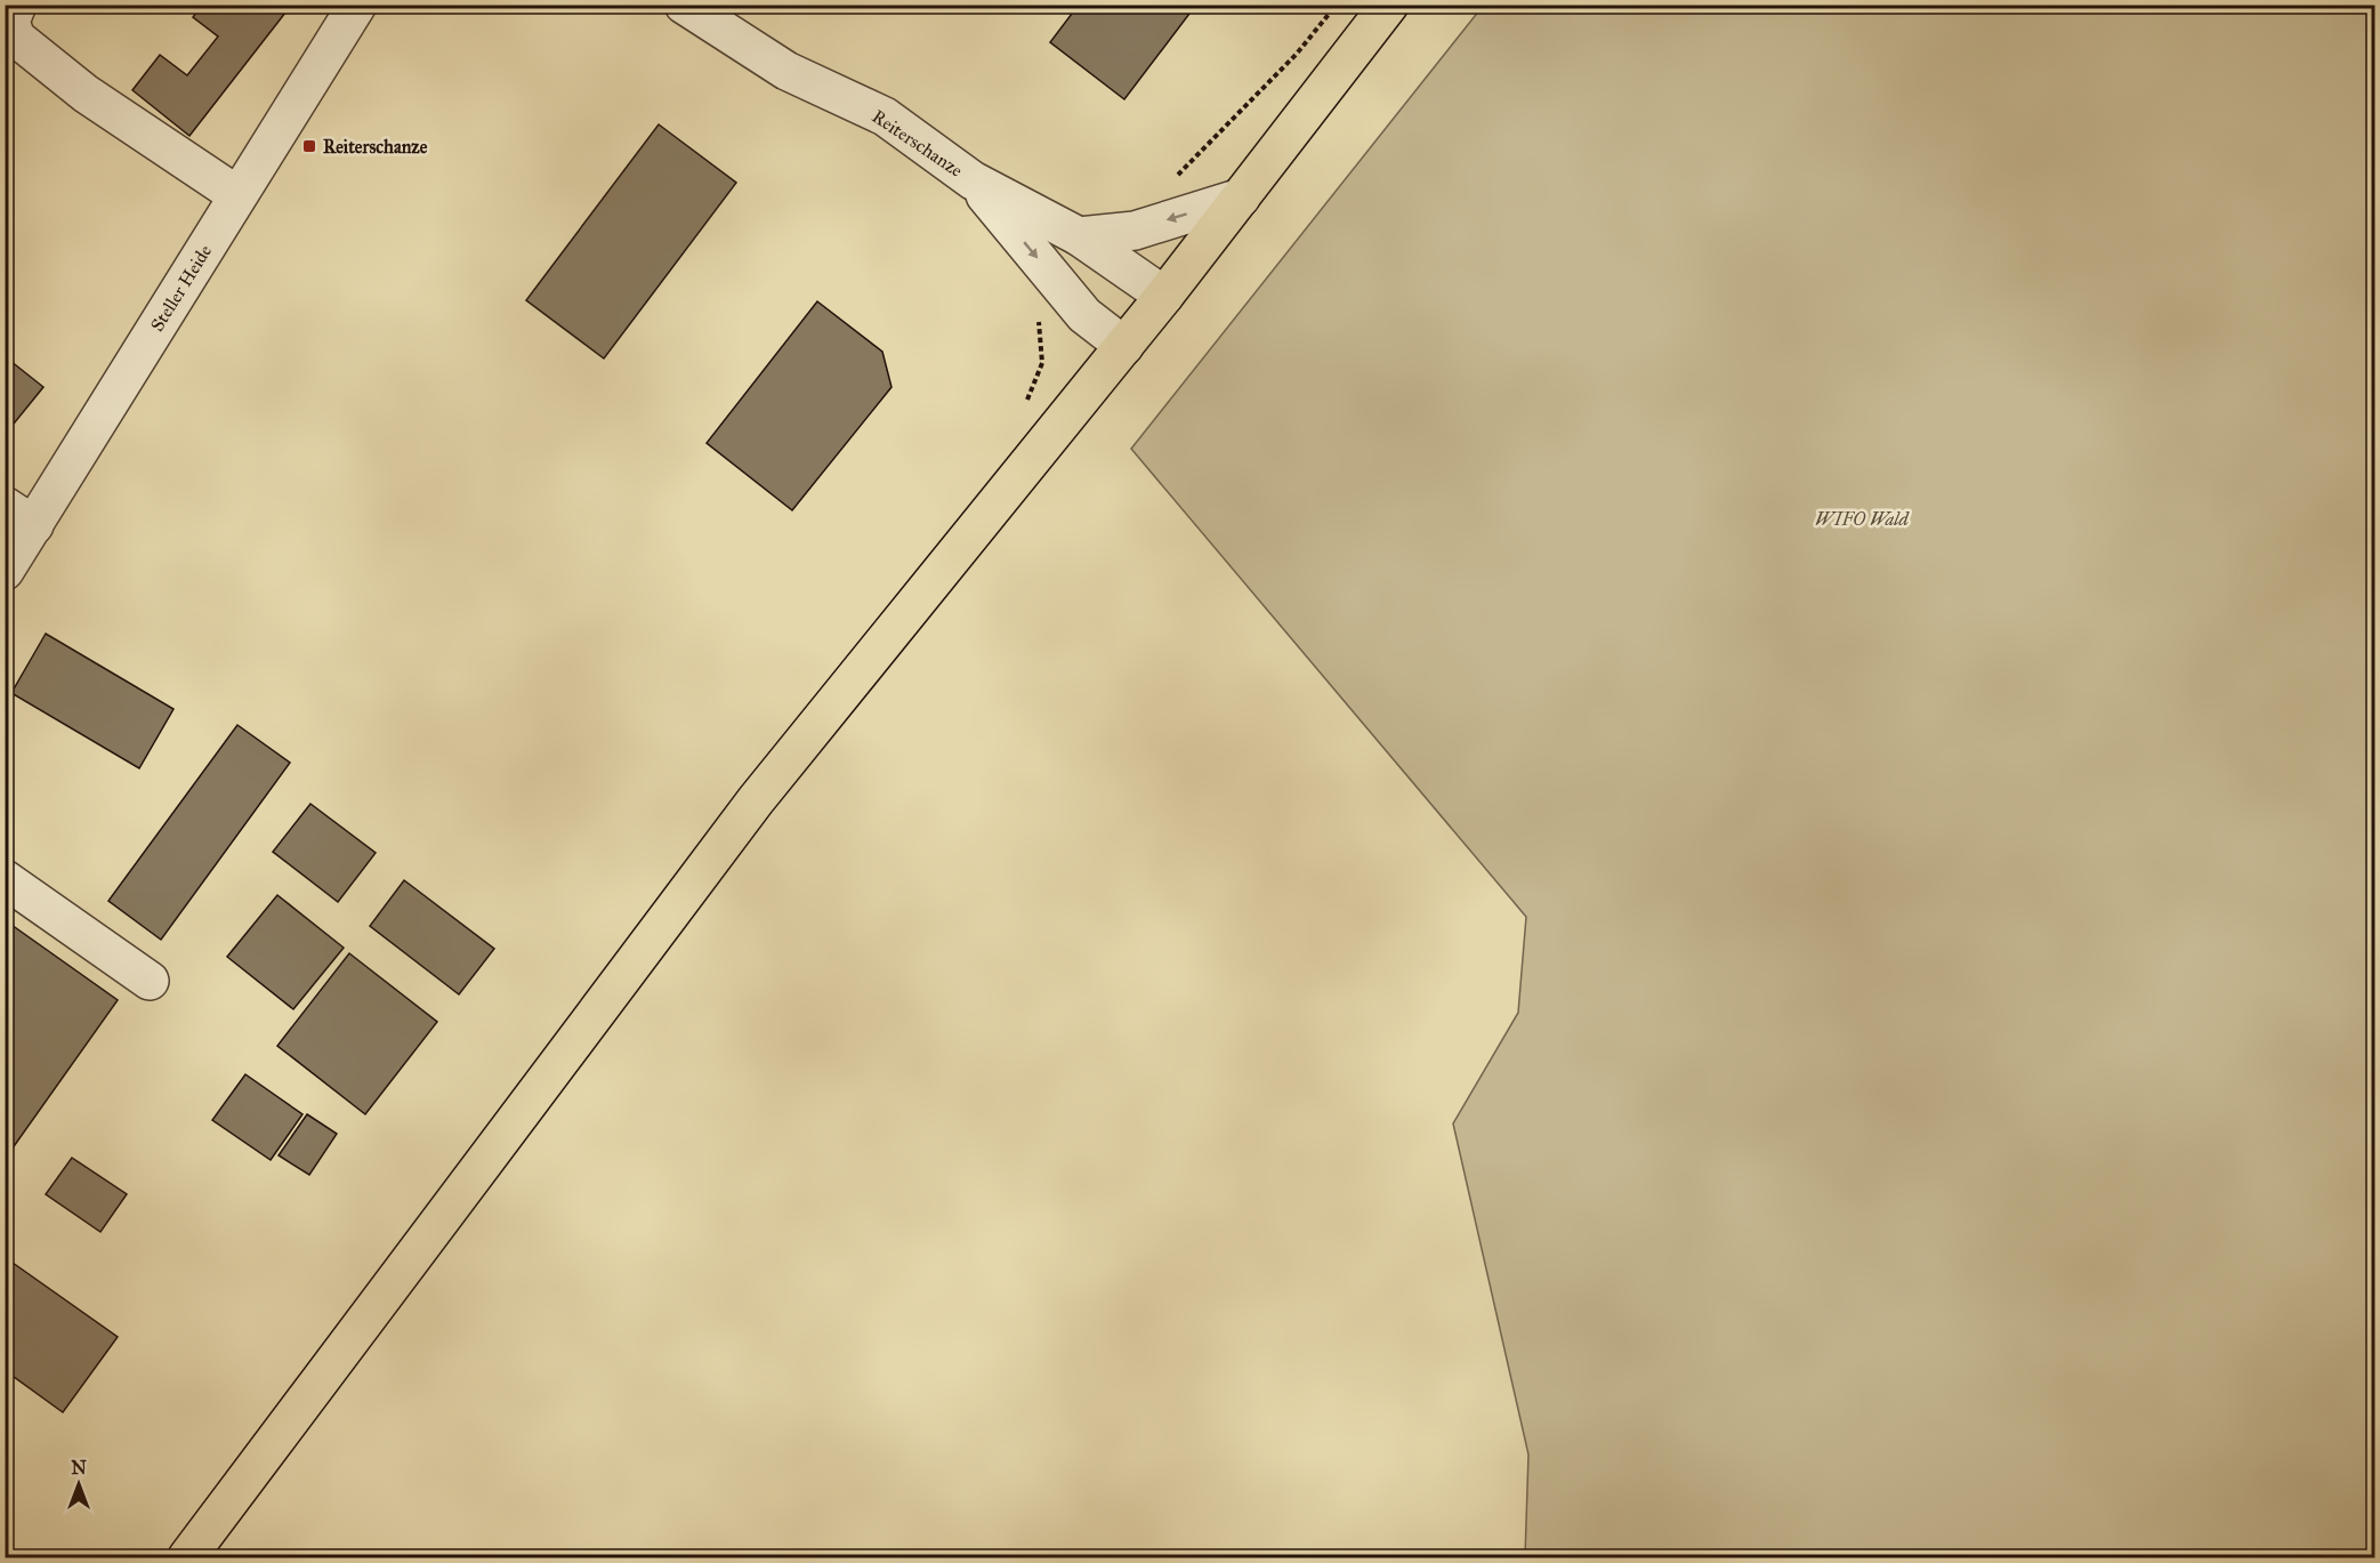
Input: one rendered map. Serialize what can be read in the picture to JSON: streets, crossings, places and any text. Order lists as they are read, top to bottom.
{
  "streets": {
    "street": ["Reiterschanze", "Steller Heide"]
  },
  "parks": ["WIFO Wald"],
  "places": {
    "transit": ["Reiterschanze"]
  },
  "north": "top"
}
